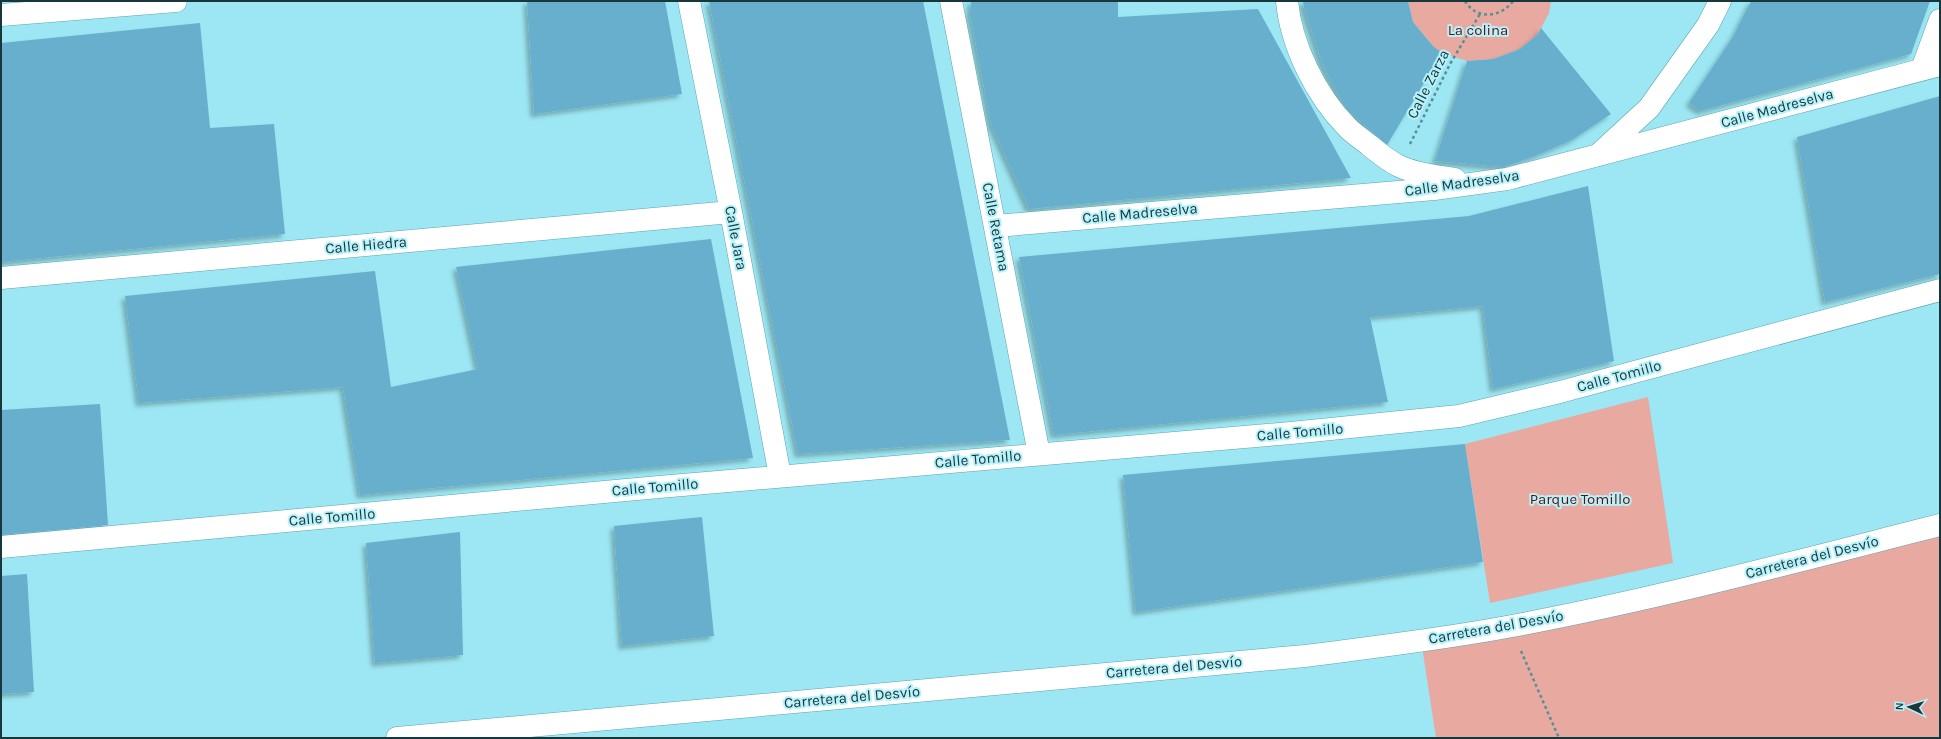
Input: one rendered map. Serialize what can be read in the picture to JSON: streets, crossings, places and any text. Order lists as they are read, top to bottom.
{
  "streets": {
    "main road": [
      "Calle Madreselva",
      "Calle Retama",
      "Calle Jara",
      "Calle Hiedra",
      "Calle Tomillo",
      "Carretera del Desvío"
    ],
    "path": ["Calle Zarza"]
  },
  "crossings": [
    ["Calle Madreselva", "Calle Retama"],
    ["Calle Retama", "Calle Tomillo"],
    ["Calle Jara", "Calle Hiedra"],
    ["Calle Jara", "Calle Tomillo"]
  ],
  "parks": ["La colina", "Parque Tomillo"],
  "north": "left"
}
